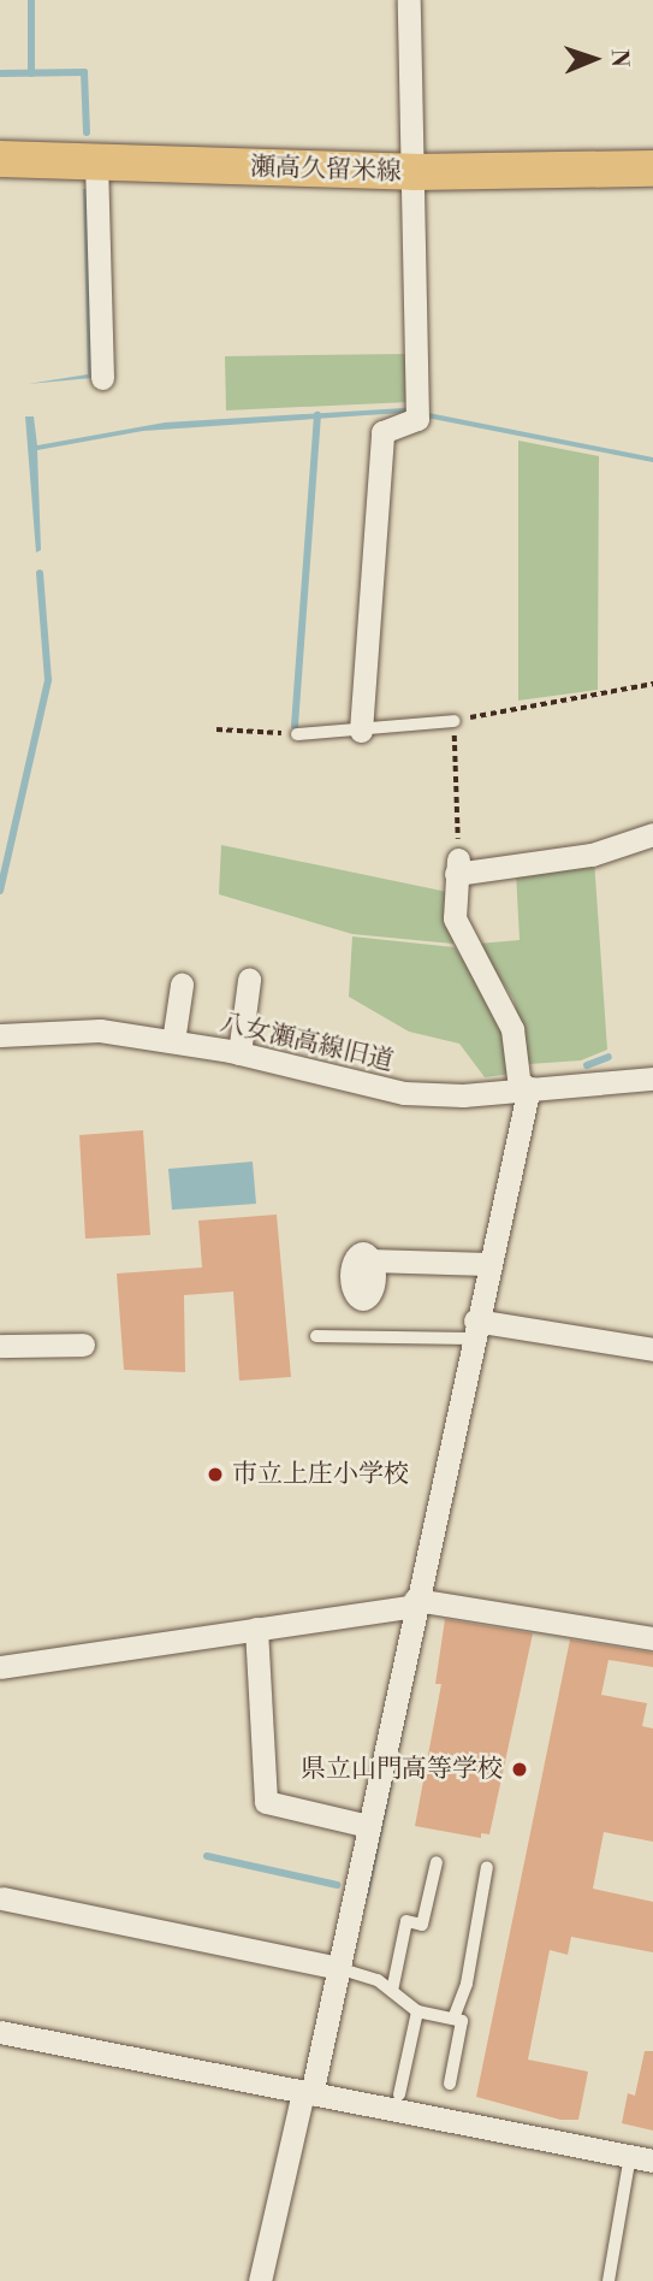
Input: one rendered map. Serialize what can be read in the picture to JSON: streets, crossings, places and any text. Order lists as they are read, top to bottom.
{
  "streets": {
    "main road": ["瀬高久留米線"],
    "street": ["八女瀬高線旧道"]
  },
  "places": ["市立上庄小学校", "県立山門高等学校"],
  "north": "right"
}
